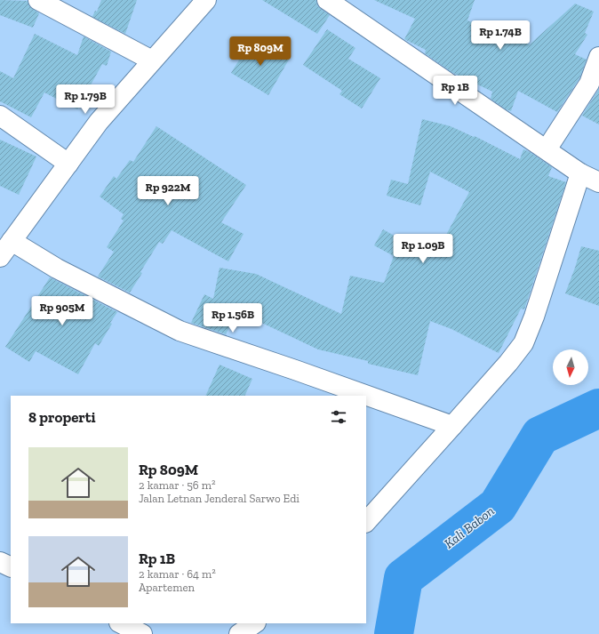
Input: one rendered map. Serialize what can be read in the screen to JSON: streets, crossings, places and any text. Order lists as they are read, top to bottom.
{
  "water": ["Kali Babon"],
  "north": "bottom",
  "page": {
    "price": [
      "Rp 1.74B",
      "Rp 809M",
      "Rp 1B",
      "Rp 1.79B",
      "Rp 922M",
      "Rp 1.09B",
      "Rp 905M",
      "Rp 1.56B"
    ],
    "heading": "8 properti",
    "list": [
      {
        "name": "Rp 809M",
        "note": "2 kamar · 56 m² · Jalan Letnan Jenderal Sarwo Edi"
      },
      {
        "name": "Rp 1B",
        "note": "2 kamar · 64 m² · Apartemen"
      }
    ]
  }
}
